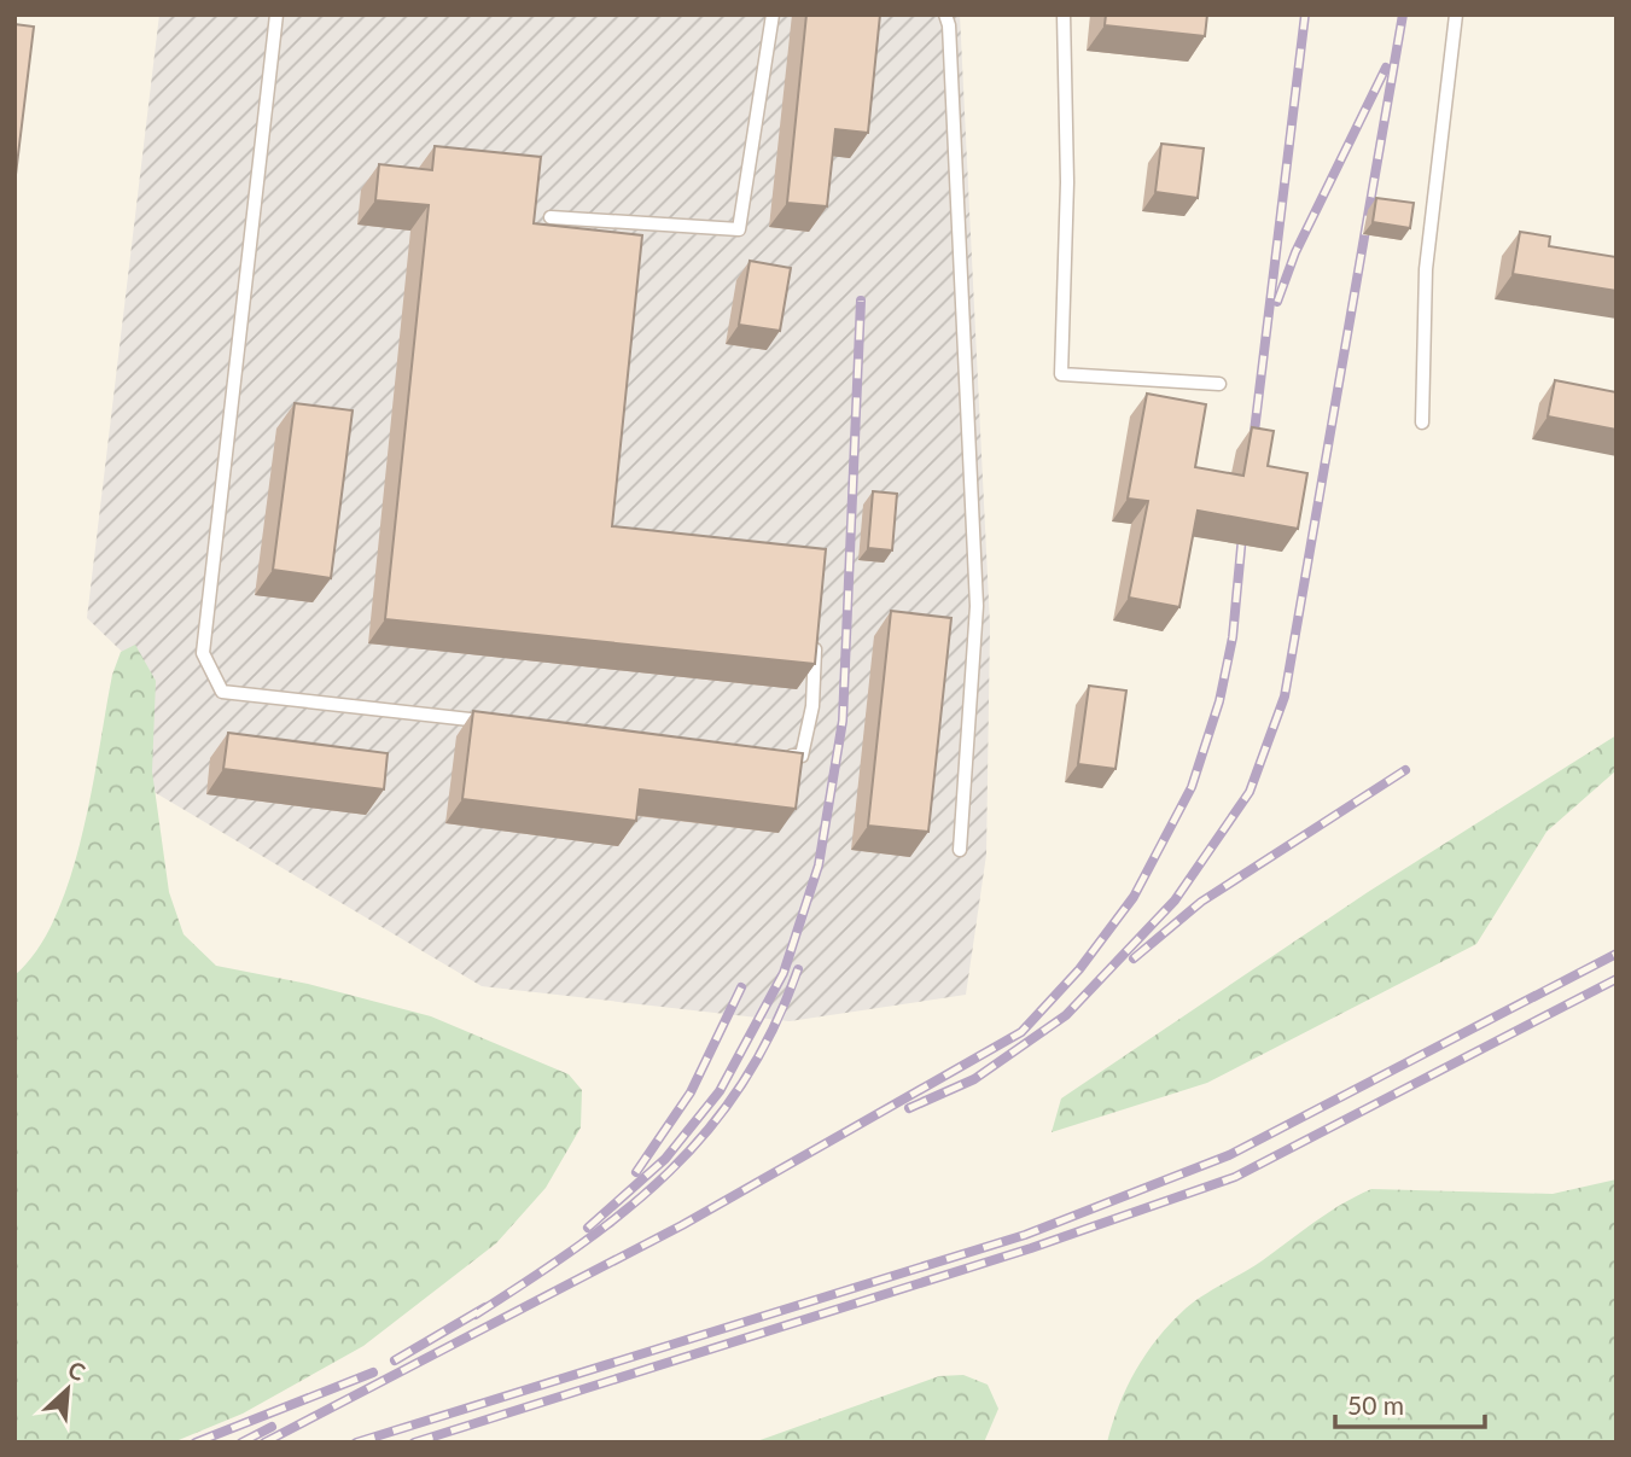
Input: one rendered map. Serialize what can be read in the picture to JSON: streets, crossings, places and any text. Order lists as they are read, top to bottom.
{
  "scale_bar": "50 m",
  "north": "top right"
}
